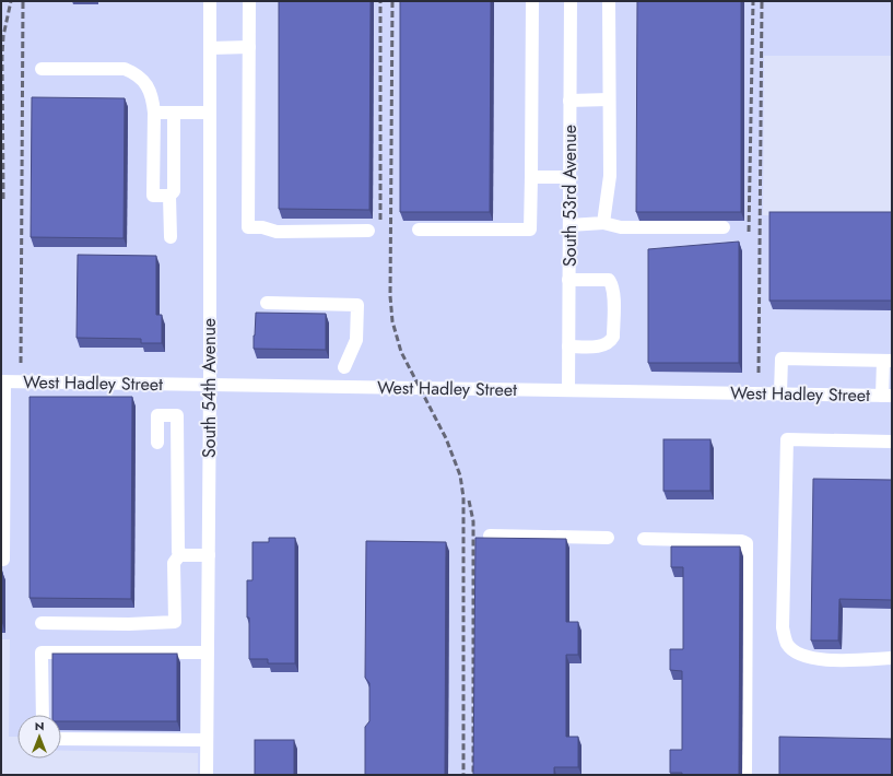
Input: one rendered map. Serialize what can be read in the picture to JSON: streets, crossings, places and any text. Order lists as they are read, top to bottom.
{
  "streets": {
    "street": ["South 53rd Avenue", "West Hadley Street", "South 54th Avenue"]
  },
  "crossings": [
    ["South 53rd Avenue", "West Hadley Street"],
    ["West Hadley Street", "South 54th Avenue"]
  ],
  "north": "top"
}
